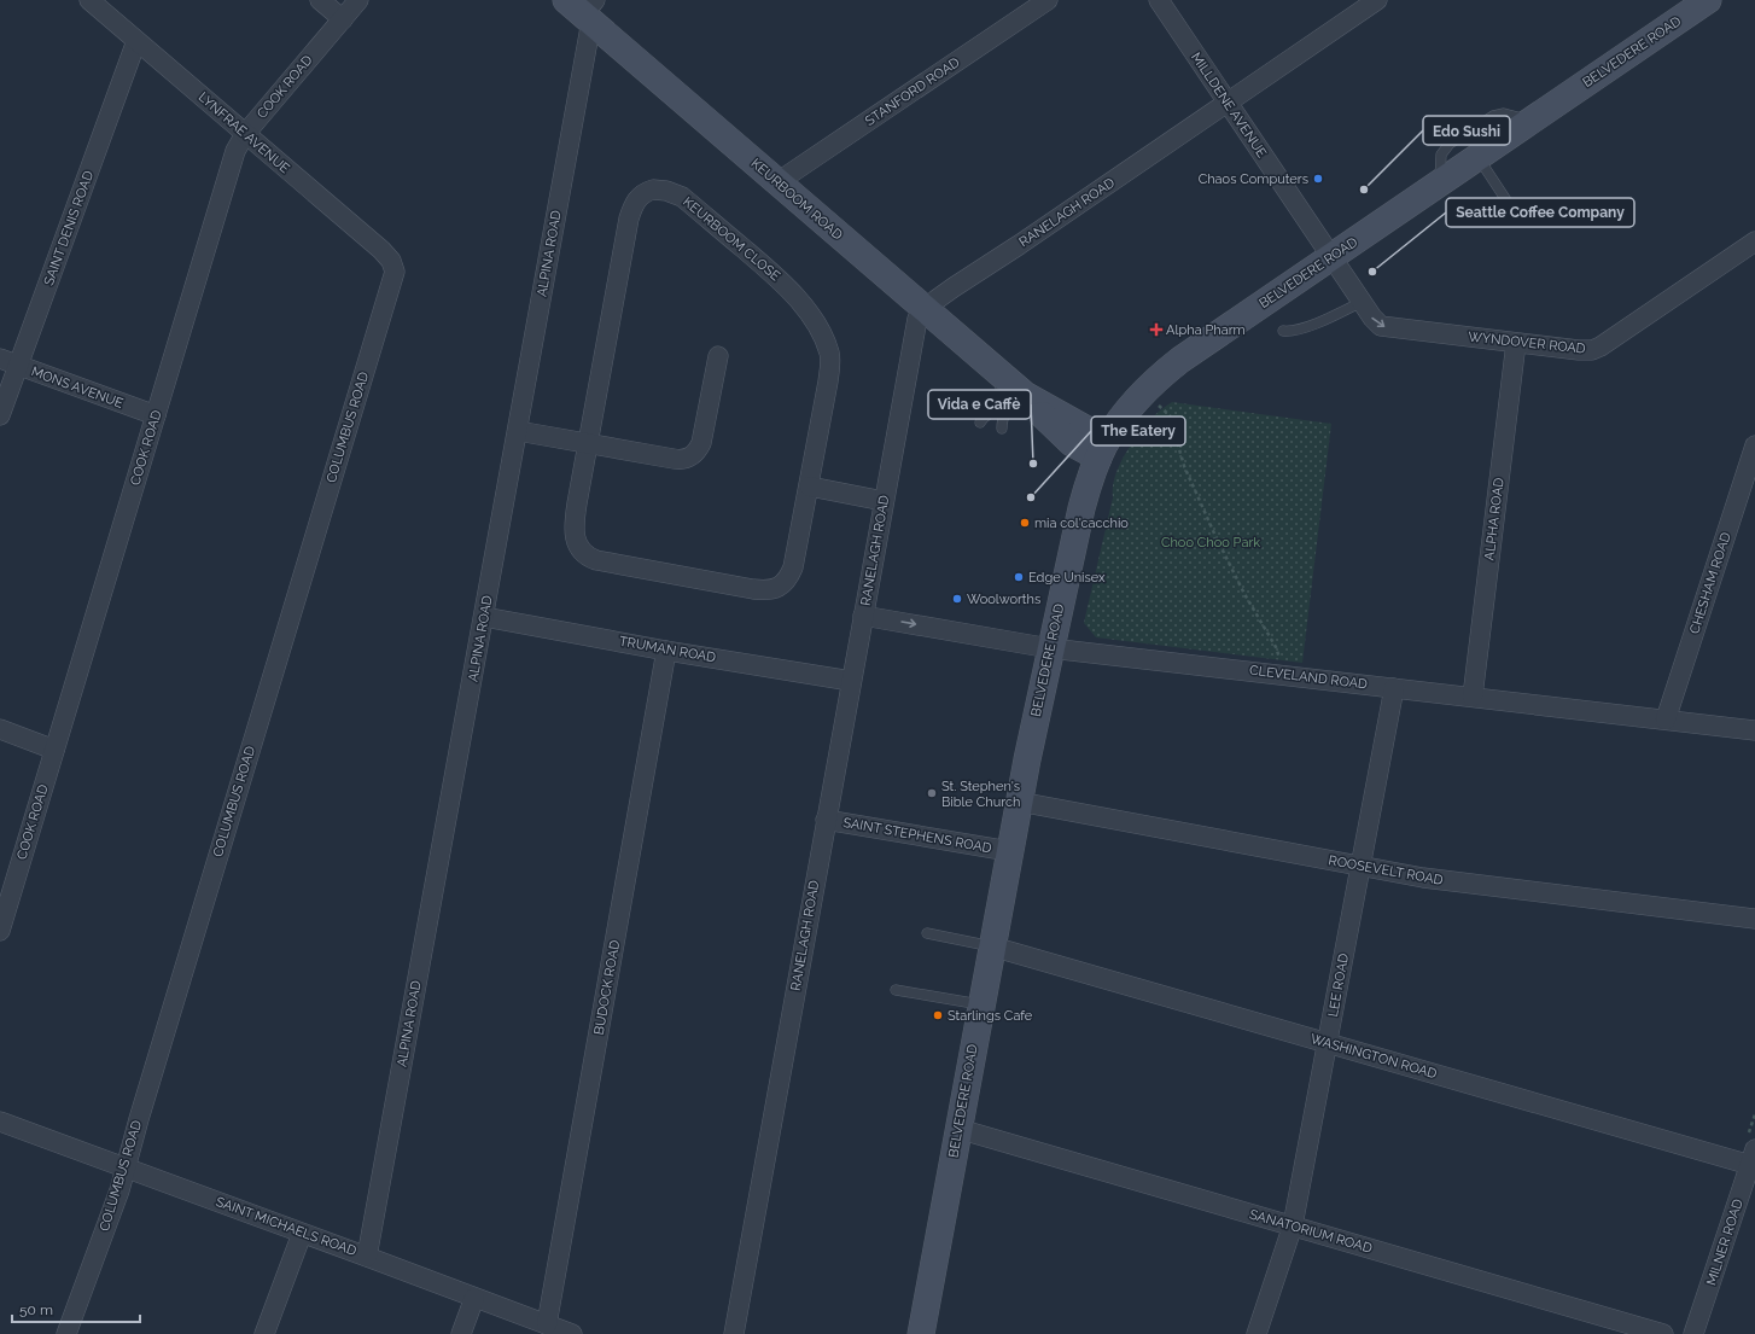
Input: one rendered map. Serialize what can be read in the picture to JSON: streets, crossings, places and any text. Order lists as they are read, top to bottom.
{
  "streets": {
    "main road": ["BELVEDERE ROAD", "KEURBOOM ROAD"],
    "street": [
      "COOK ROAD",
      "STANFORD ROAD",
      "MILLDENE AVENUE",
      "LYNFRAE AVENUE",
      "RANELAGH ROAD",
      "SAINT DENIS ROAD",
      "KEURBOOM CLOSE",
      "ALPINA ROAD",
      "WYNDOVER ROAD",
      "MONS AVENUE",
      "COLUMBUS ROAD",
      "ALPHA ROAD",
      "CHESHAM ROAD",
      "TRUMAN ROAD",
      "CLEVELAND ROAD",
      "SAINT STEPHENS ROAD",
      "ROOSEVELT ROAD",
      "LEE ROAD",
      "BUDOCK ROAD",
      "WASHINGTON ROAD",
      "SAINT MICHAELS ROAD",
      "SANATORIUM ROAD",
      "MILNER ROAD"
    ]
  },
  "crossings": [
    ["BELVEDERE ROAD", "MILLDENE AVENUE"],
    ["BELVEDERE ROAD", "KEURBOOM ROAD"],
    ["BELVEDERE ROAD", "WYNDOVER ROAD"],
    ["BELVEDERE ROAD", "CLEVELAND ROAD"],
    ["BELVEDERE ROAD", "SAINT STEPHENS ROAD"],
    ["BELVEDERE ROAD", "ROOSEVELT ROAD"],
    ["BELVEDERE ROAD", "WASHINGTON ROAD"],
    ["BELVEDERE ROAD", "SANATORIUM ROAD"],
    ["COOK ROAD", "LYNFRAE AVENUE"],
    ["COOK ROAD", "MONS AVENUE"],
    ["STANFORD ROAD", "KEURBOOM ROAD"],
    ["MILLDENE AVENUE", "RANELAGH ROAD"],
    ["MILLDENE AVENUE", "WYNDOVER ROAD"],
    ["LYNFRAE AVENUE", "SAINT DENIS ROAD"],
    ["LYNFRAE AVENUE", "COLUMBUS ROAD"],
    ["KEURBOOM ROAD", "RANELAGH ROAD"],
    ["KEURBOOM ROAD", "ALPINA ROAD"],
    ["RANELAGH ROAD", "TRUMAN ROAD"],
    ["RANELAGH ROAD", "CLEVELAND ROAD"],
    ["RANELAGH ROAD", "SAINT STEPHENS ROAD"],
    ["SAINT DENIS ROAD", "MONS AVENUE"],
    ["ALPINA ROAD", "TRUMAN ROAD"],
    ["ALPINA ROAD", "SAINT MICHAELS ROAD"],
    ["WYNDOVER ROAD", "ALPHA ROAD"],
    ["COLUMBUS ROAD", "SAINT MICHAELS ROAD"],
    ["ALPHA ROAD", "CLEVELAND ROAD"],
    ["CHESHAM ROAD", "CLEVELAND ROAD"],
    ["TRUMAN ROAD", "BUDOCK ROAD"],
    ["CLEVELAND ROAD", "LEE ROAD"],
    ["ROOSEVELT ROAD", "LEE ROAD"],
    ["LEE ROAD", "WASHINGTON ROAD"],
    ["LEE ROAD", "SANATORIUM ROAD"],
    ["BUDOCK ROAD", "SAINT MICHAELS ROAD"],
    ["WASHINGTON ROAD", "MILNER ROAD"]
  ],
  "parks": ["Choo Choo Park"],
  "places": {
    "other": [
      "Chaos Computers",
      "Edo Sushi",
      "Seattle Coffee Company",
      "Vida e Caffè",
      "The Eatery",
      "mia col'cacchio",
      "Edge Unisex",
      "Woolworths",
      "St. Stephen's Bible Church",
      "Starlings Cafe"
    ],
    "health": ["Alpha Pharm"]
  },
  "scale_bar": "50 m"
}
